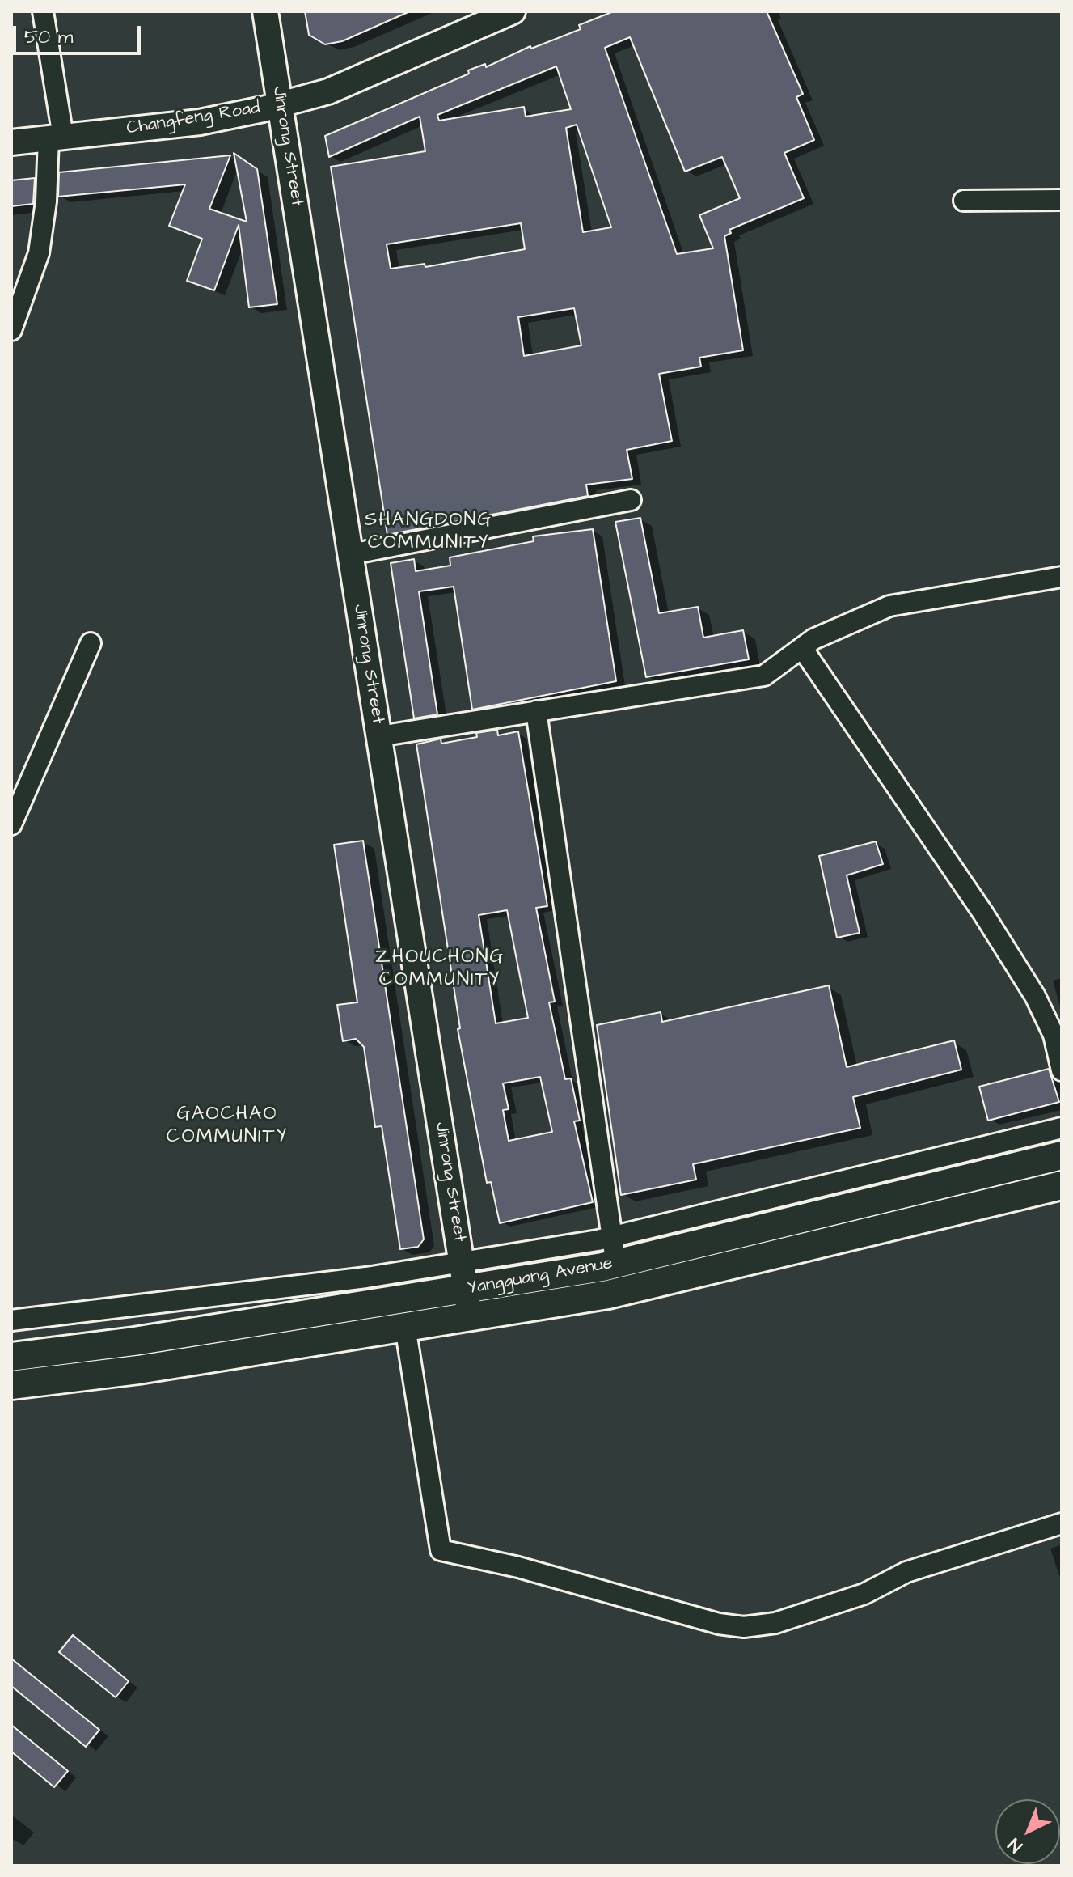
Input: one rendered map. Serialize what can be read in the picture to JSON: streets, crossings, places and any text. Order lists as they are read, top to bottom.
{
  "streets": {
    "main road": ["Yangguang Avenue"],
    "street": ["Changfeng Road", "Jinrong Street"]
  },
  "crossings": [
    ["Changfeng Road", "Jinrong Street"],
    ["Jinrong Street", "Yangguang Avenue"]
  ],
  "districts": ["SHANGDONG COMMUNITY", "ZHOUCHONG COMMUNITY", "GAOCHAO COMMUNITY"],
  "scale_bar": "50 m",
  "north": "bottom left"
}
